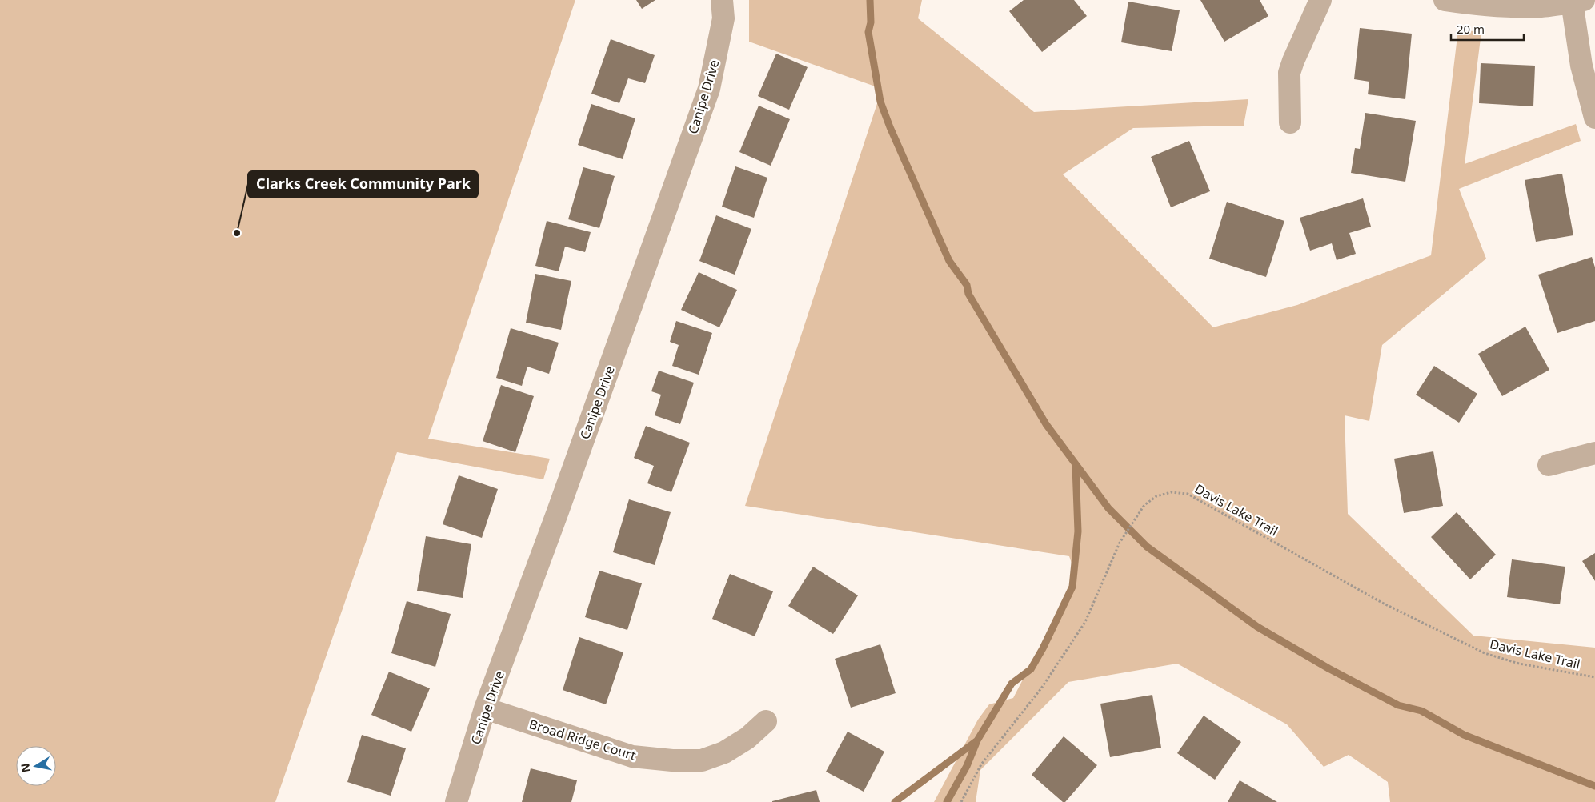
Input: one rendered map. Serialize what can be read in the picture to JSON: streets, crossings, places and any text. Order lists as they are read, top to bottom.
{
  "streets": {
    "street": ["Canipe Drive", "Broad Ridge Court"],
    "path": ["Davis Lake Trail"]
  },
  "crossings": [
    ["Canipe Drive", "Broad Ridge Court"]
  ],
  "places": ["Clarks Creek Community Park"],
  "scale_bar": "20 m",
  "north": "left"
}
